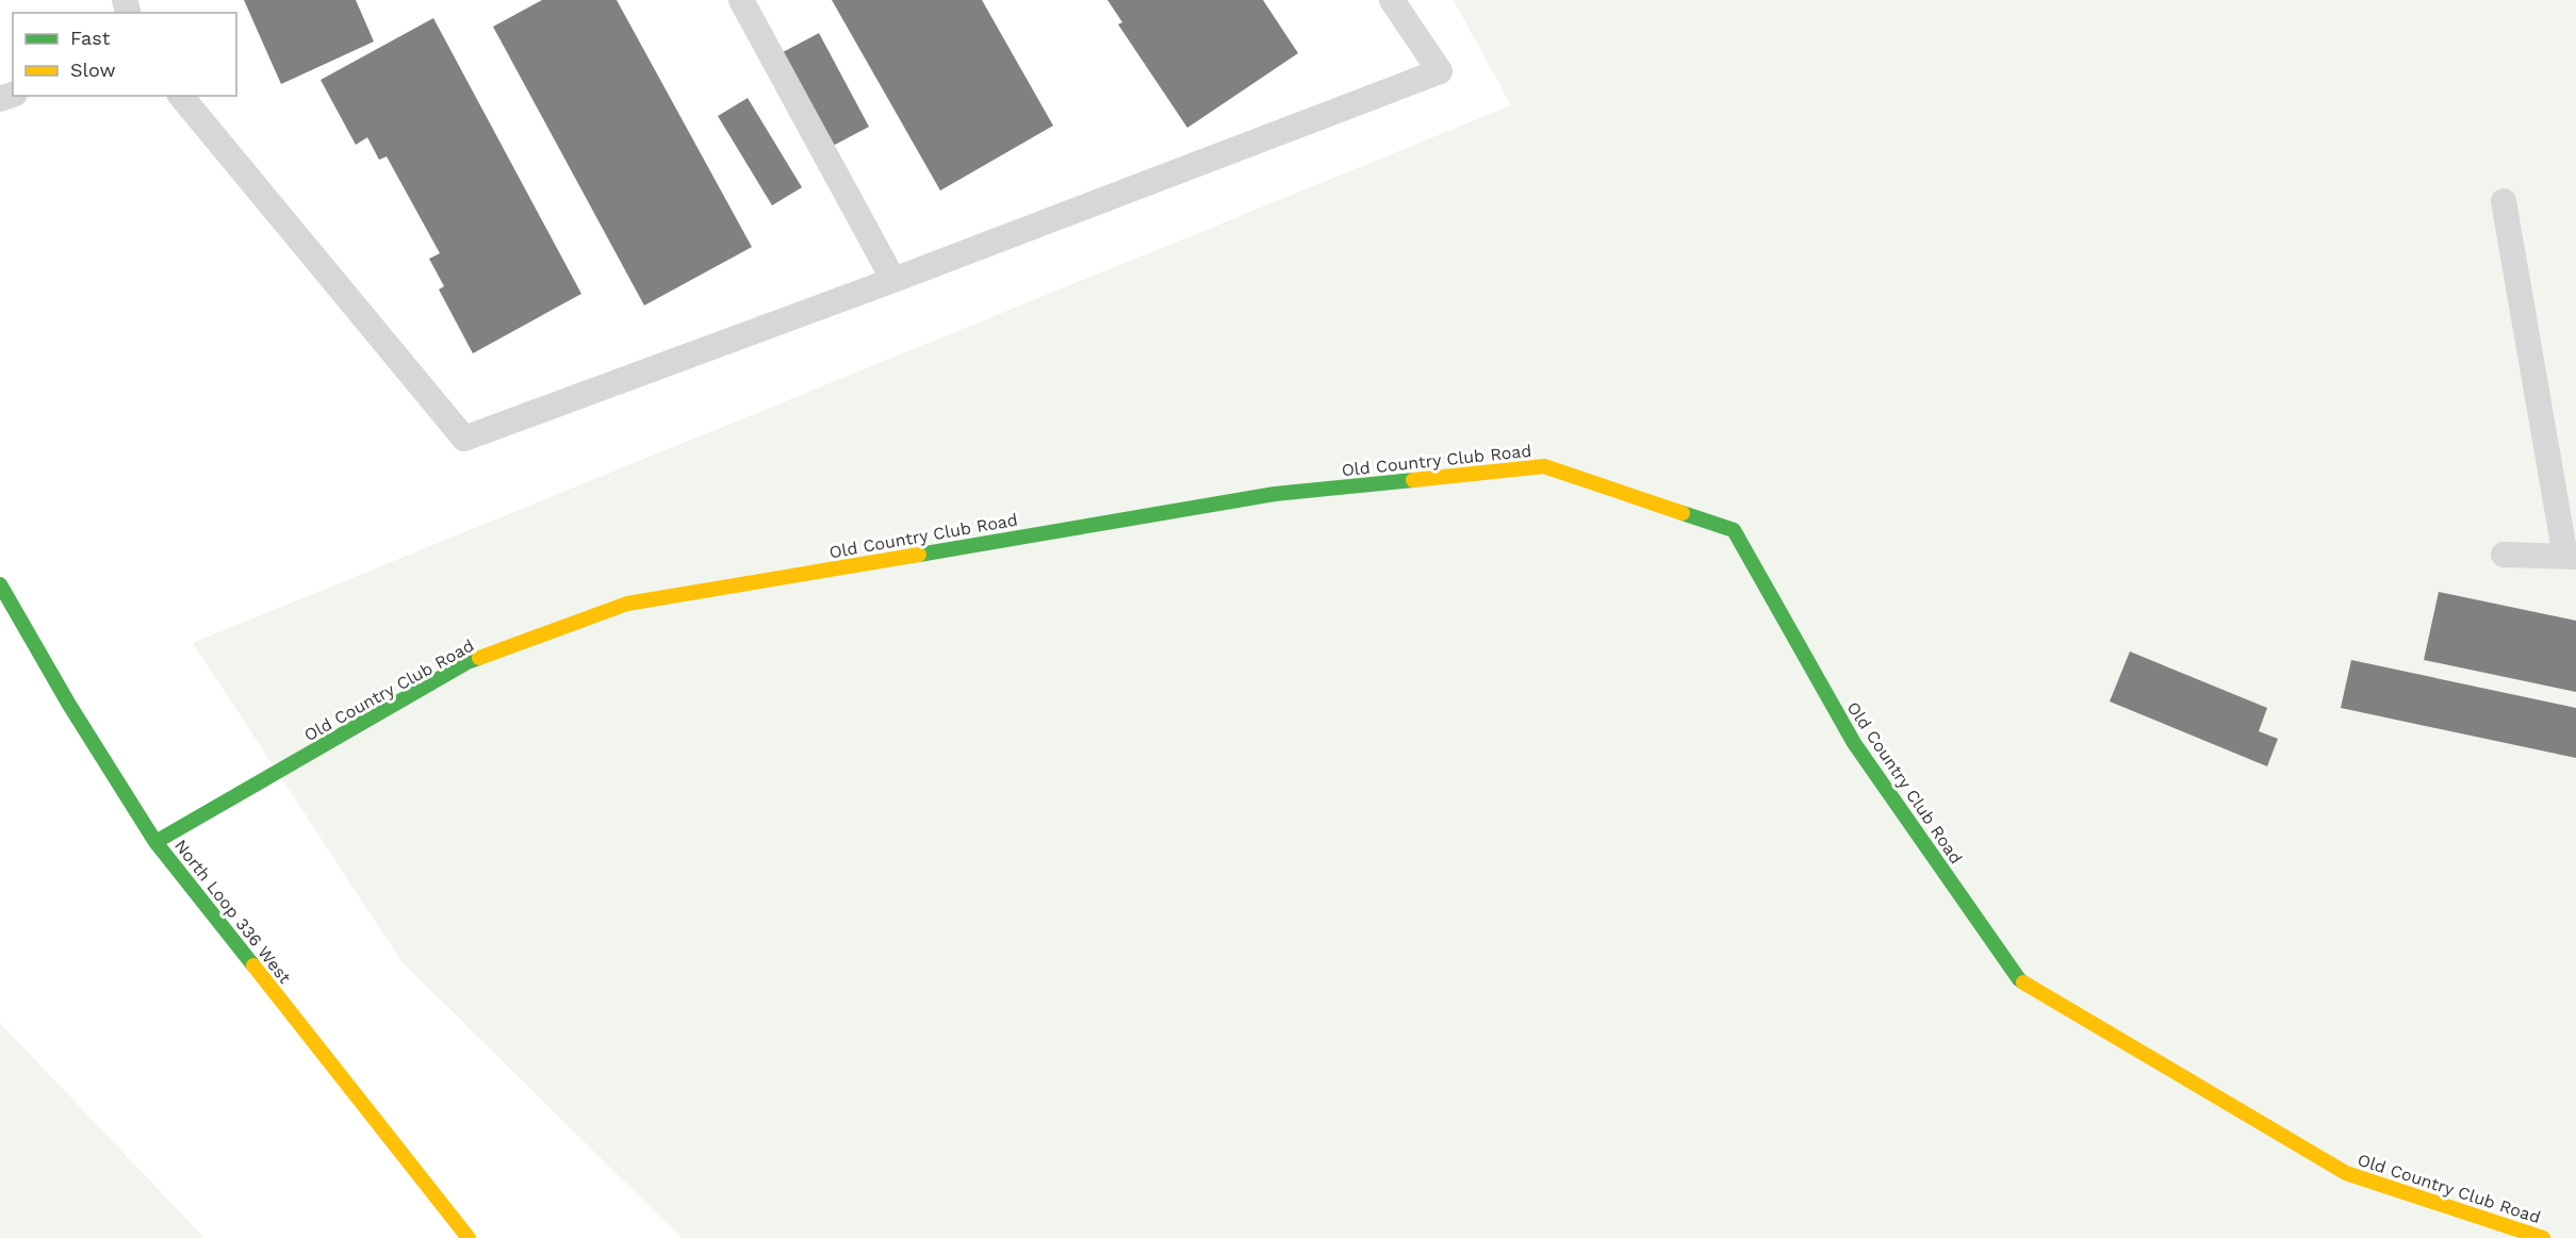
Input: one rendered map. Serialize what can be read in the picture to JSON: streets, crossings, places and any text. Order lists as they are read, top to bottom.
{
  "streets": {
    "street": ["Old Country Club Road", "North Loop 336 West"]
  },
  "crossings": [
    ["Old Country Club Road", "North Loop 336 West"]
  ],
  "legend": ["Fast", "Slow"]
}
